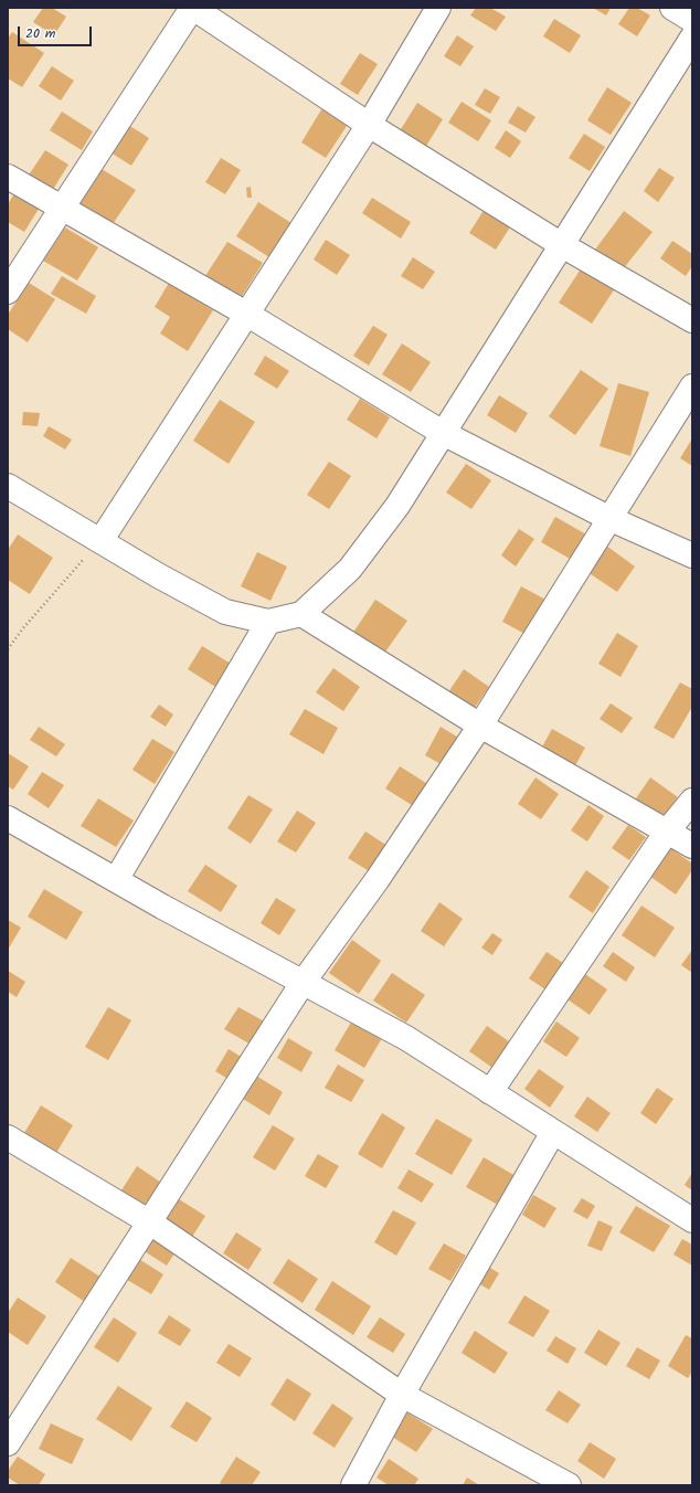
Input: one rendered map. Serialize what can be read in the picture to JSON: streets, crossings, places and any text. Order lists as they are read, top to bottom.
{
  "scale_bar": "20 m"
}
